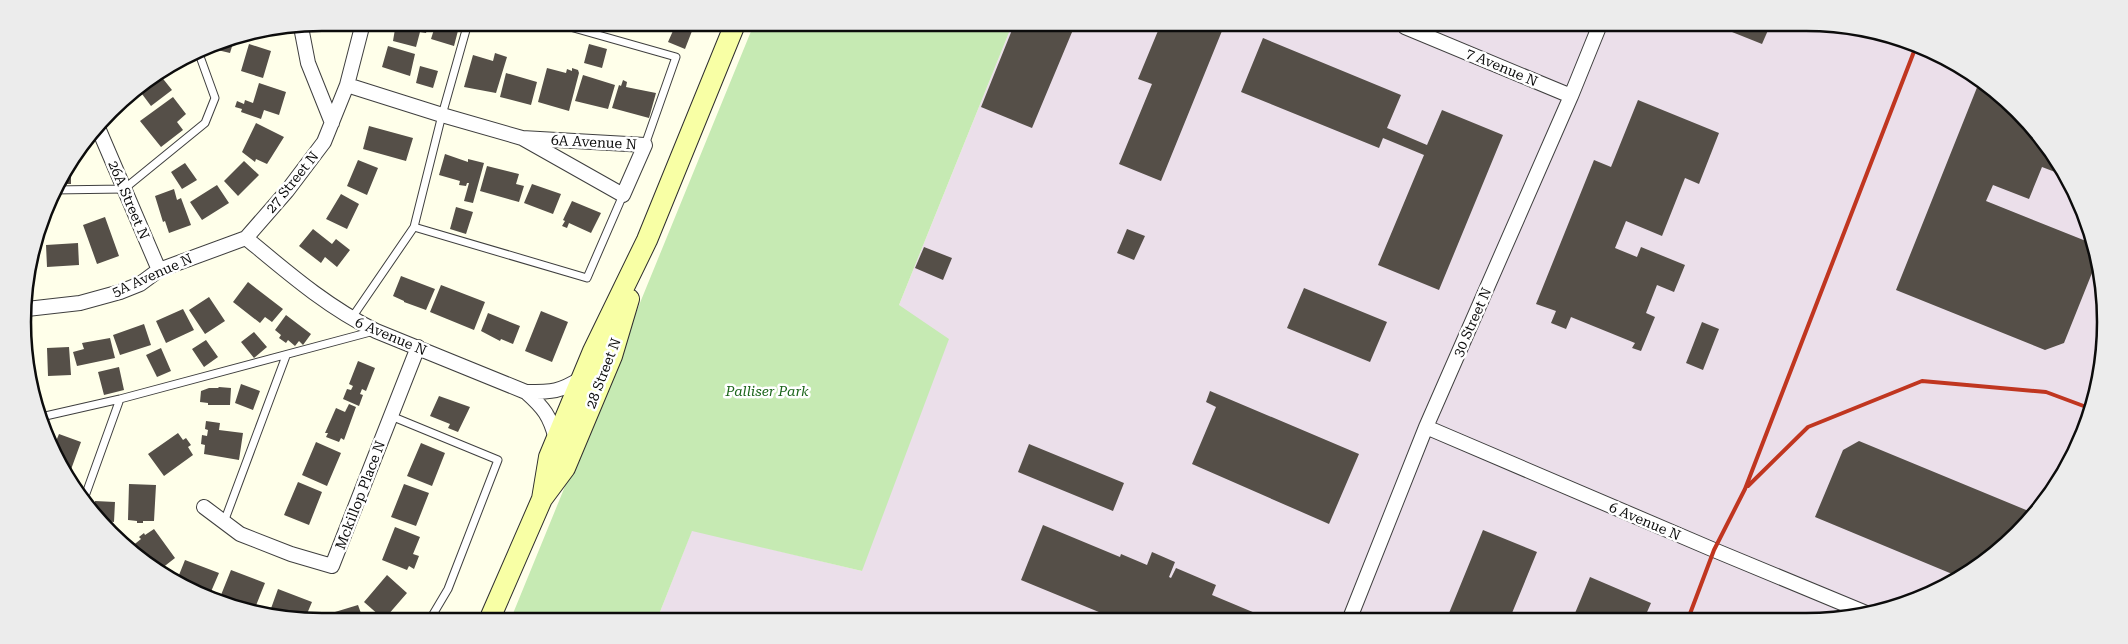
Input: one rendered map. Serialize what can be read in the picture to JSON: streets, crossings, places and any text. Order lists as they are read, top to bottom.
{
  "streets": {
    "main road": ["28 Street N"],
    "street": [
      "7 Avenue N",
      "6A Avenue N",
      "27 Street N",
      "26A Street N",
      "5A Avenue N",
      "30 Street N",
      "6 Avenue N",
      "Mckillop Place N"
    ]
  },
  "crossings": [
    ["7 Avenue N", "30 Street N"],
    ["6A Avenue N", "27 Street N"],
    ["27 Street N", "5A Avenue N"],
    ["27 Street N", "6 Avenue N"],
    ["26A Street N", "5A Avenue N"],
    ["5A Avenue N", "6 Avenue N"],
    ["30 Street N", "6 Avenue N"],
    ["6 Avenue N", "28 Street N"],
    ["6 Avenue N", "Mckillop Place N"]
  ],
  "parks": ["Palliser Park"]
}
